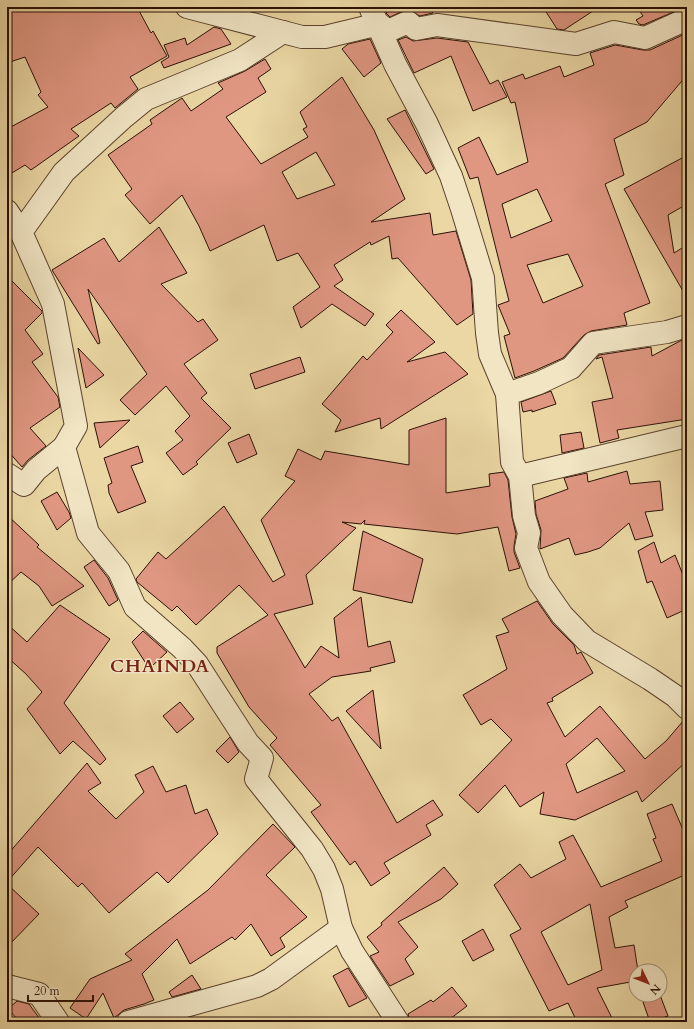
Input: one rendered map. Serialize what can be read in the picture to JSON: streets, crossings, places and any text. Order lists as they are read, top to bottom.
{
  "districts": ["CHAINDA"],
  "scale_bar": "20 m",
  "north": "bottom right"
}
